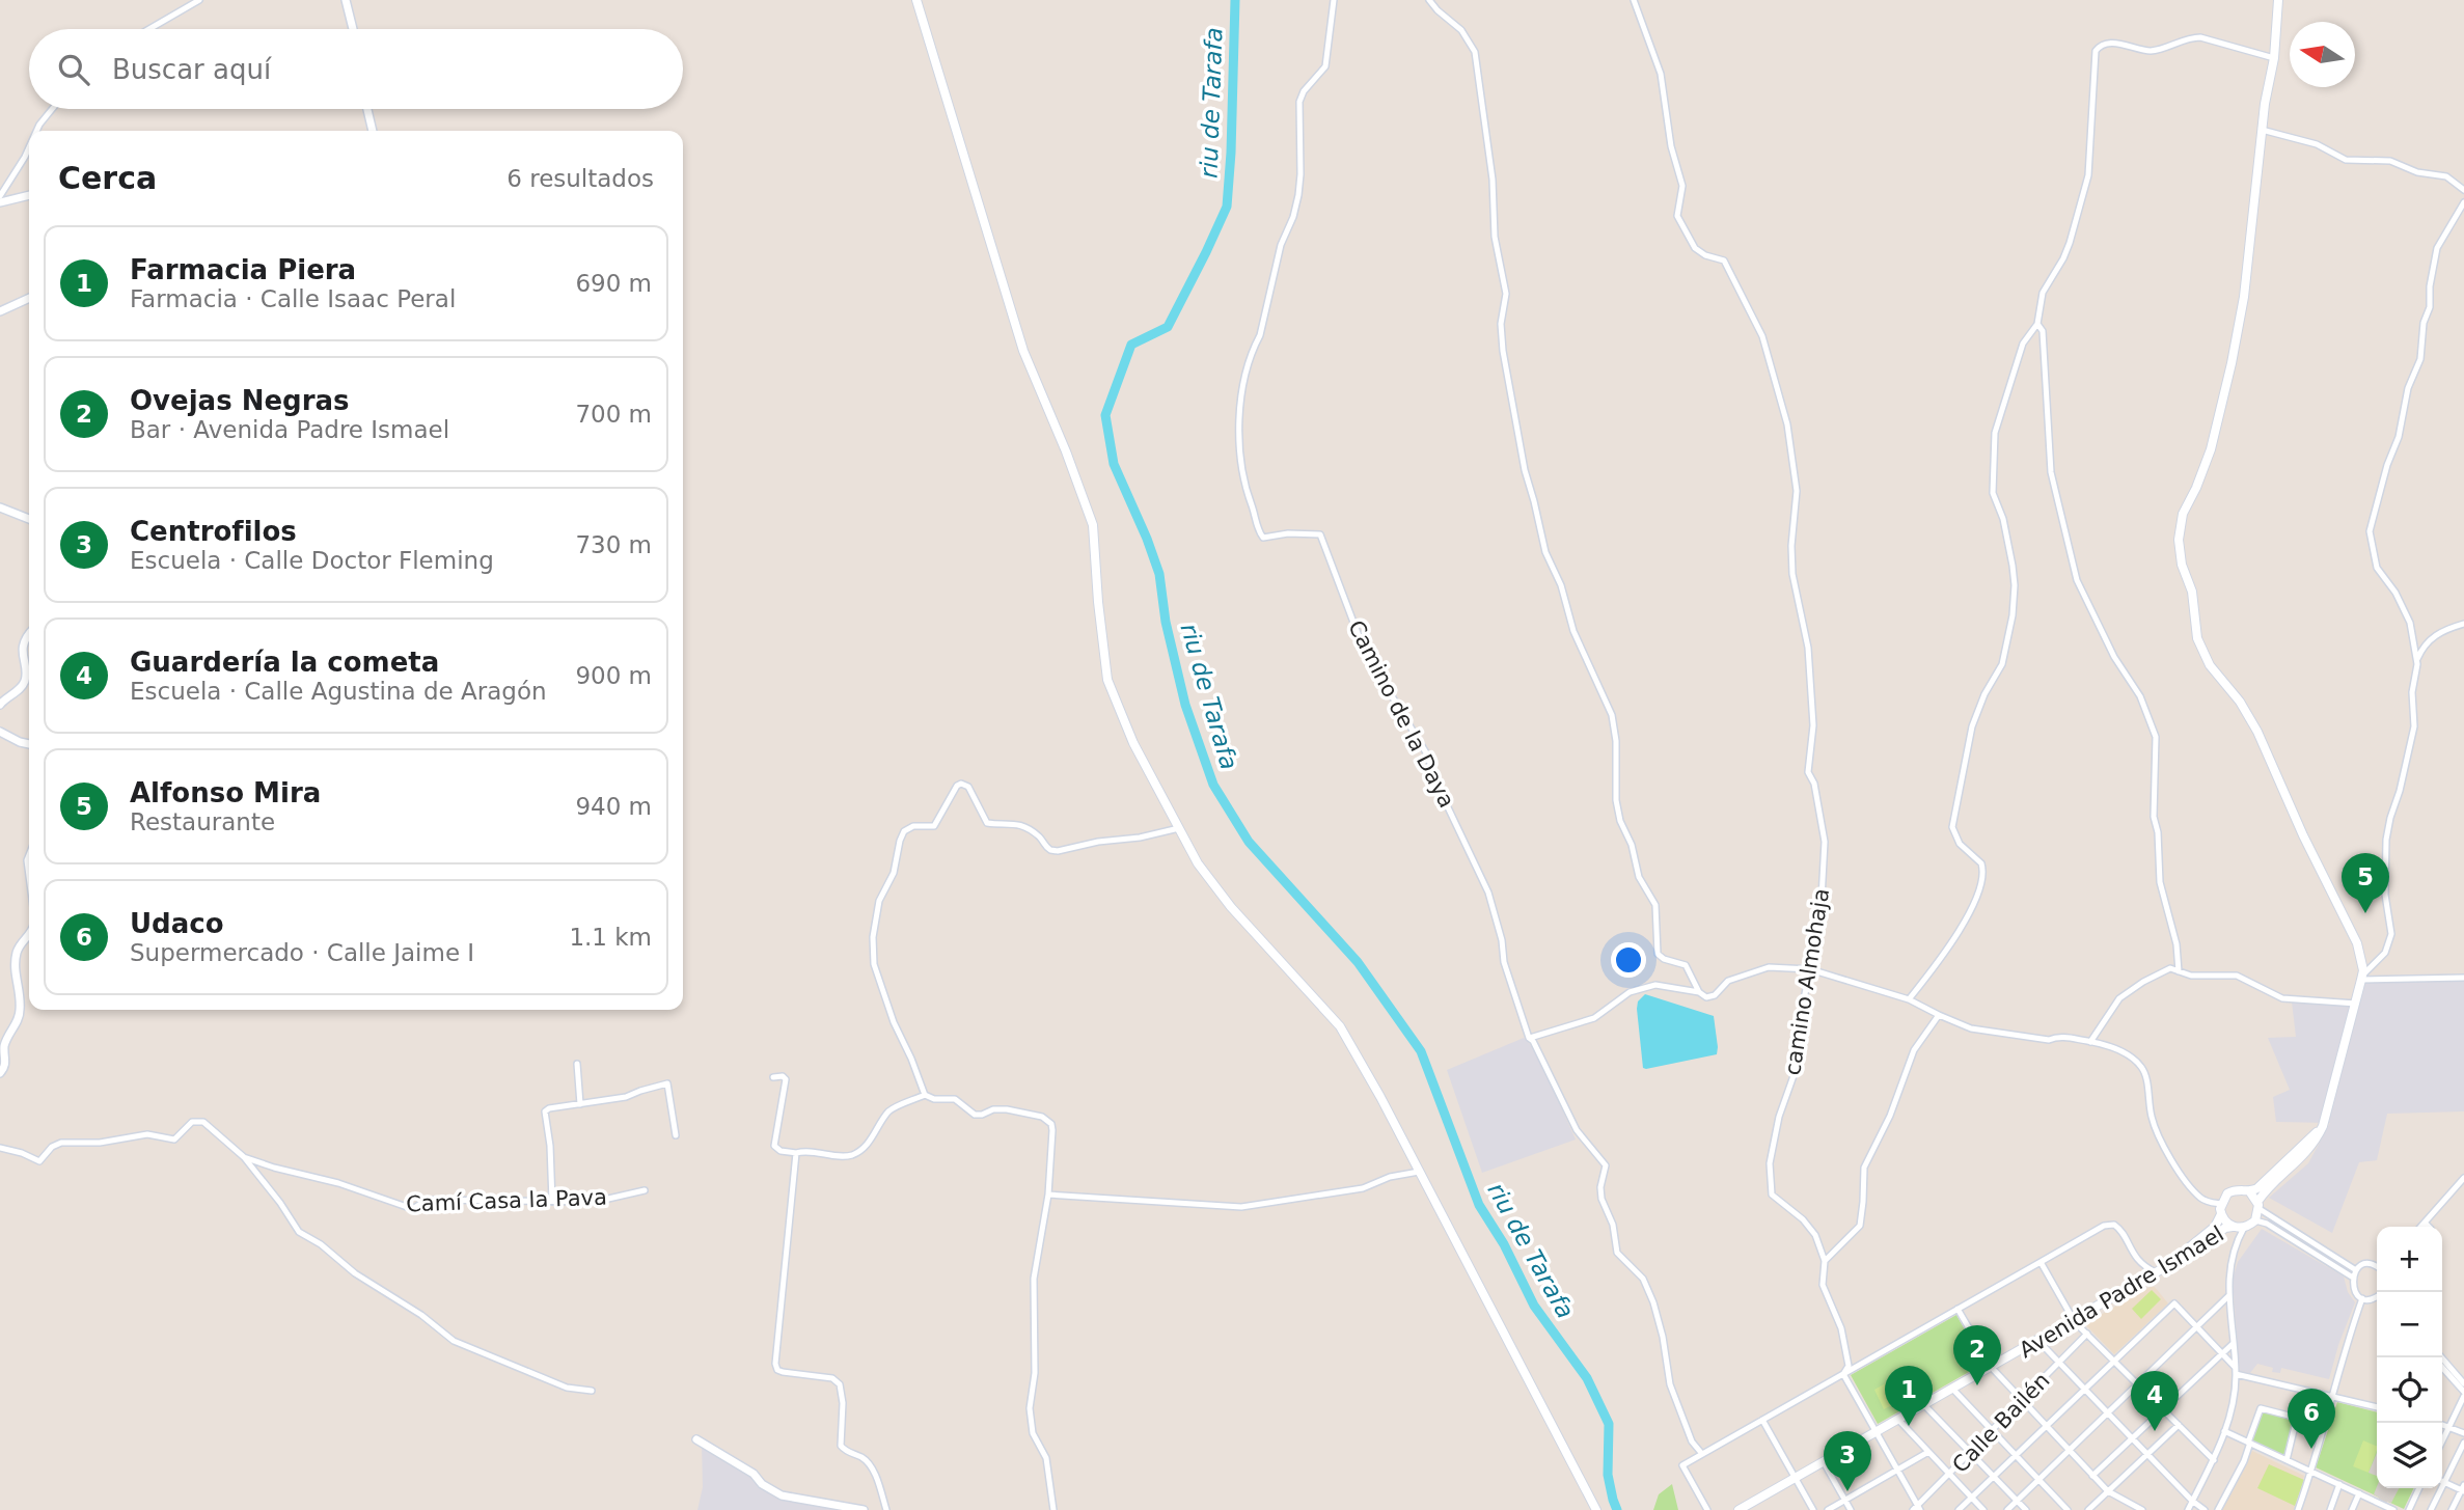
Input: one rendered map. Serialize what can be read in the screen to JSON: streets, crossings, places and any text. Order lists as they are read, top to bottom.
{
  "streets": {
    "main road": ["Avenida Padre Ismael"],
    "street": [
      "Camino de la Daya",
      "camino Almohaja",
      "Camí Casa la Pava",
      "Calle Bailén"
    ]
  },
  "water": ["riu de Tarafa"],
  "north": "left",
  "page": {
    "search": "Buscar aquí",
    "heading": ["Cerca", "6 resultados"],
    "list": [
      {
        "mark": "1",
        "name": "Farmacia Piera",
        "note": "Farmacia · Calle Isaac Peral",
        "value": "690 m"
      },
      {
        "mark": "2",
        "name": "Ovejas Negras",
        "note": "Bar · Avenida Padre Ismael",
        "value": "700 m"
      },
      {
        "mark": "3",
        "name": "Centrofilos",
        "note": "Escuela · Calle Doctor Fleming",
        "value": "730 m"
      },
      {
        "mark": "4",
        "name": "Guardería la cometa",
        "note": "Escuela · Calle Agustina de Aragón",
        "value": "900 m"
      },
      {
        "mark": "5",
        "name": "Alfonso Mira",
        "note": "Restaurante",
        "value": "940 m"
      },
      {
        "mark": "6",
        "name": "Udaco",
        "note": "Supermercado · Calle Jaime I",
        "value": "1.1 km"
      }
    ],
    "pins": [
      "5",
      "2",
      "1",
      "4",
      "6",
      "3"
    ],
    "map_buttons": ["+", "−"]
  }
}
